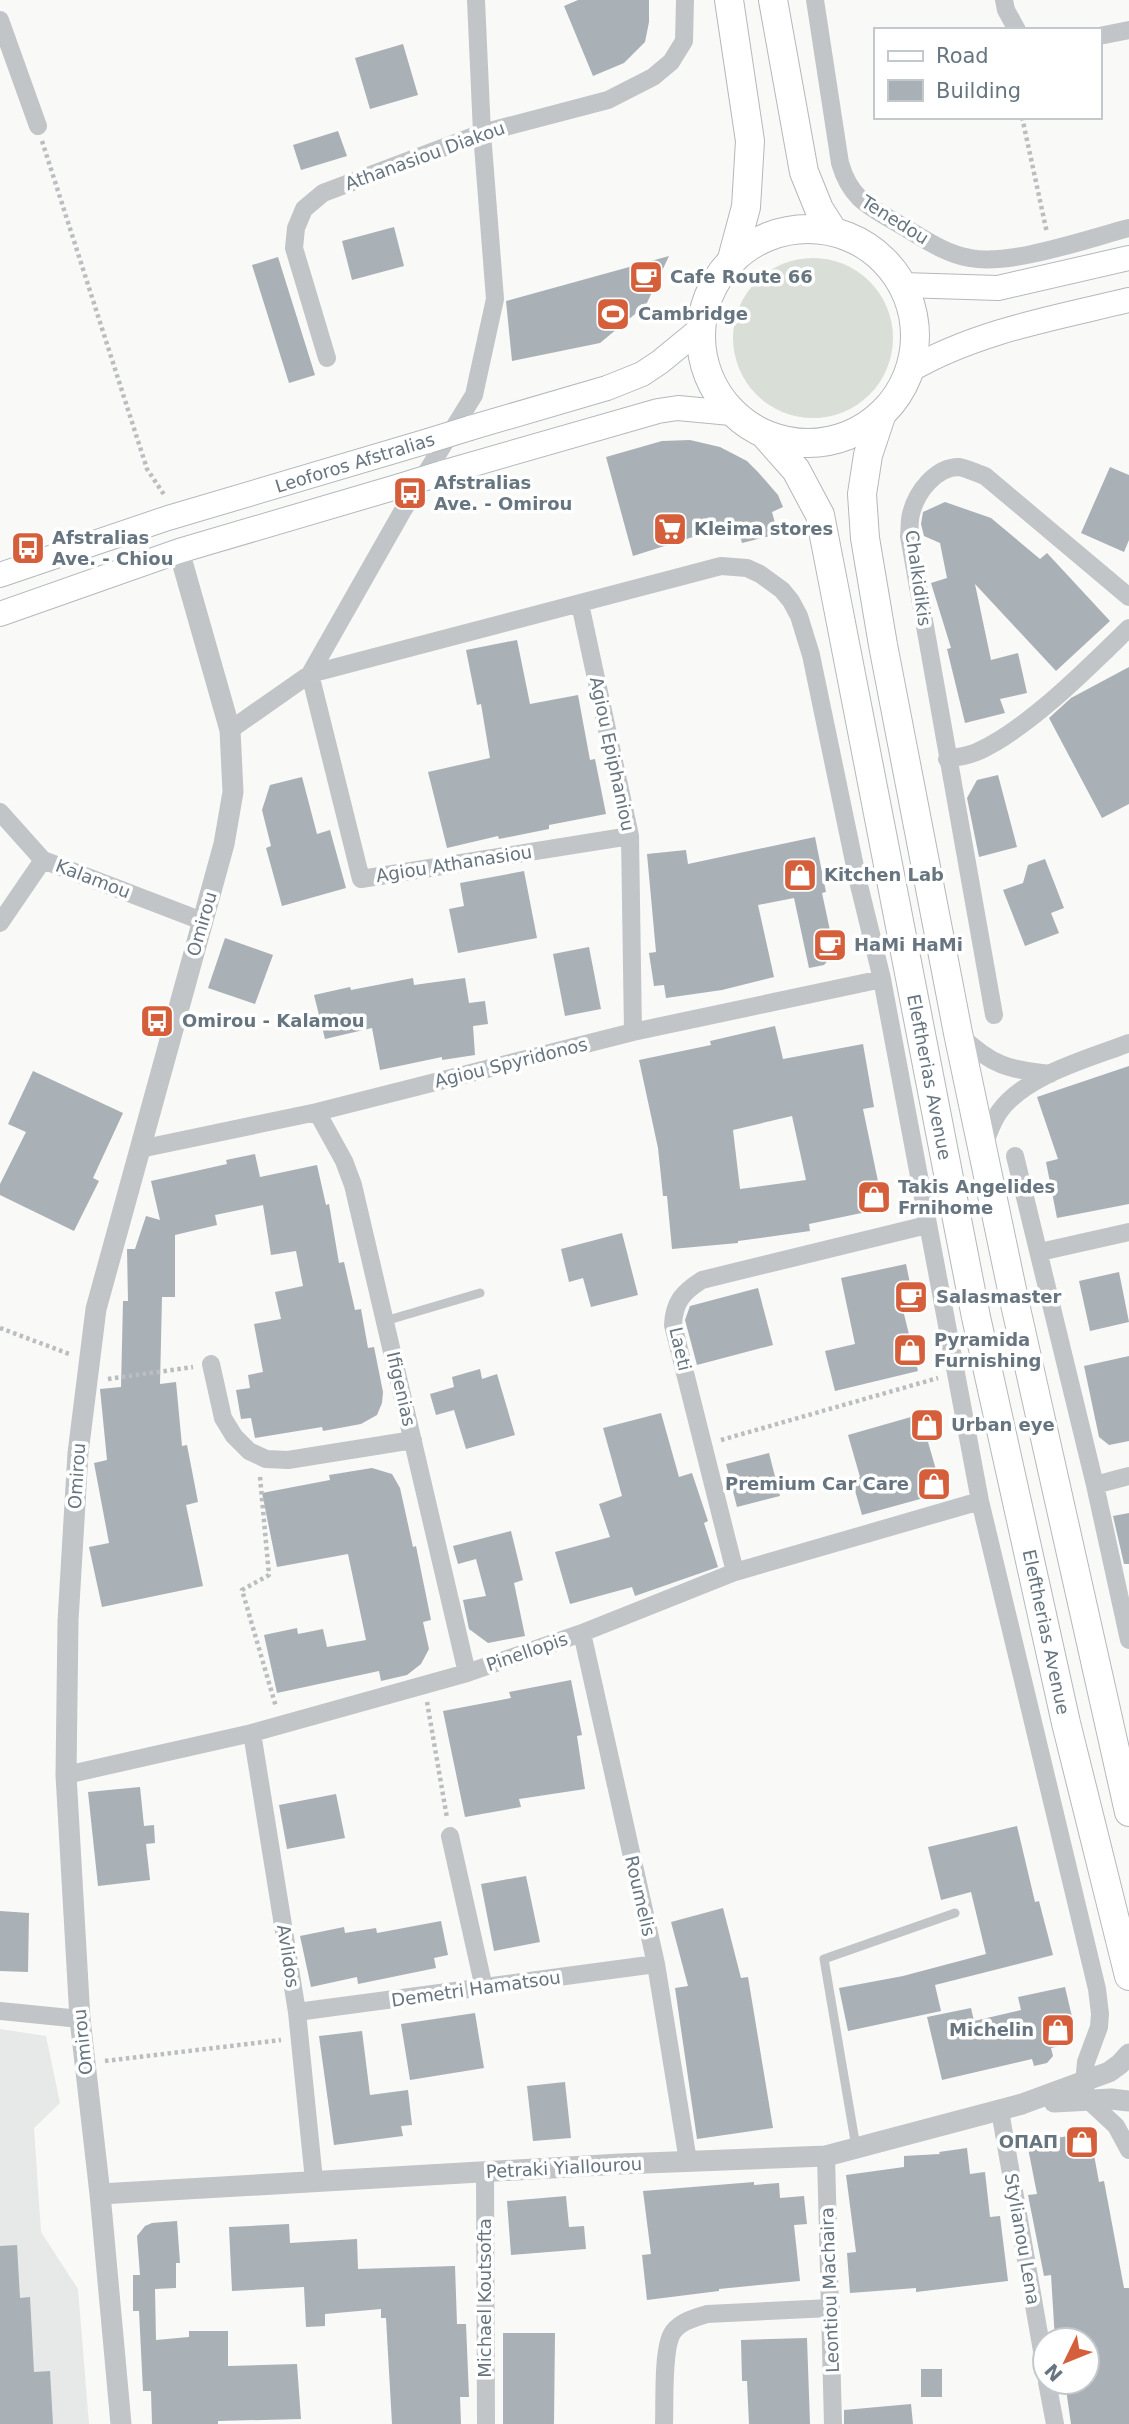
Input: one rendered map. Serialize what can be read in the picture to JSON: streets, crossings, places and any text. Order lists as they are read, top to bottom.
{
  "streets": {
    "highway": ["Eleftherias Avenue"],
    "main road": ["Leoforos Afstralias"],
    "street": [
      "Athanasiou Diakou",
      "Tenedou",
      "Chalkidikis",
      "Agiou Epiphaniou",
      "Agiou Athanasiou",
      "Kalamou",
      "Omirou",
      "Agiou Spyridonos",
      "Laeti",
      "Ifigenias",
      "Pinellopis",
      "Roumelis",
      "Avlidos",
      "Demetri Hamatsou",
      "Petraki Yiallourou",
      "Stylianou Lena",
      "Leontiou Machaira",
      "Michael Koutsofta"
    ]
  },
  "crossings": [
    ["Leoforos Afstralias", "Omirou"],
    ["Leoforos Afstralias", "Eleftherias Avenue"],
    ["Agiou Epiphaniou", "Agiou Athanasiou"],
    ["Agiou Epiphaniou", "Agiou Spyridonos"],
    ["Kalamou", "Omirou"],
    ["Omirou", "Agiou Spyridonos"],
    ["Omirou", "Pinellopis"],
    ["Omirou", "Petraki Yiallourou"],
    ["Agiou Spyridonos", "Ifigenias"],
    ["Laeti", "Pinellopis"],
    ["Ifigenias", "Pinellopis"],
    ["Pinellopis", "Roumelis"],
    ["Pinellopis", "Avlidos"],
    ["Roumelis", "Demetri Hamatsou"],
    ["Roumelis", "Petraki Yiallourou"],
    ["Avlidos", "Demetri Hamatsou"],
    ["Avlidos", "Petraki Yiallourou"],
    ["Petraki Yiallourou", "Stylianou Lena"],
    ["Petraki Yiallourou", "Leontiou Machaira"],
    ["Petraki Yiallourou", "Michael Koutsofta"]
  ],
  "places": {
    "cafe": ["Cafe Route 66", "HaMi HaMi", "Salasmaster"],
    "sports": ["Cambridge"],
    "bus stop": ["Afstralias Ave. - Omirou", "Afstralias Ave. - Chiou", "Omirou - Kalamou"],
    "supermarket": ["Kleima stores"],
    "shop": [
      "Kitchen Lab",
      "Takis Angelides Frnihome",
      "Pyramida Furnishing",
      "Urban eye",
      "Premium Car Care",
      "Michelin",
      "ΟΠΑΠ"
    ]
  },
  "legend": ["Road", "Building"],
  "north": "bottom left"
}
